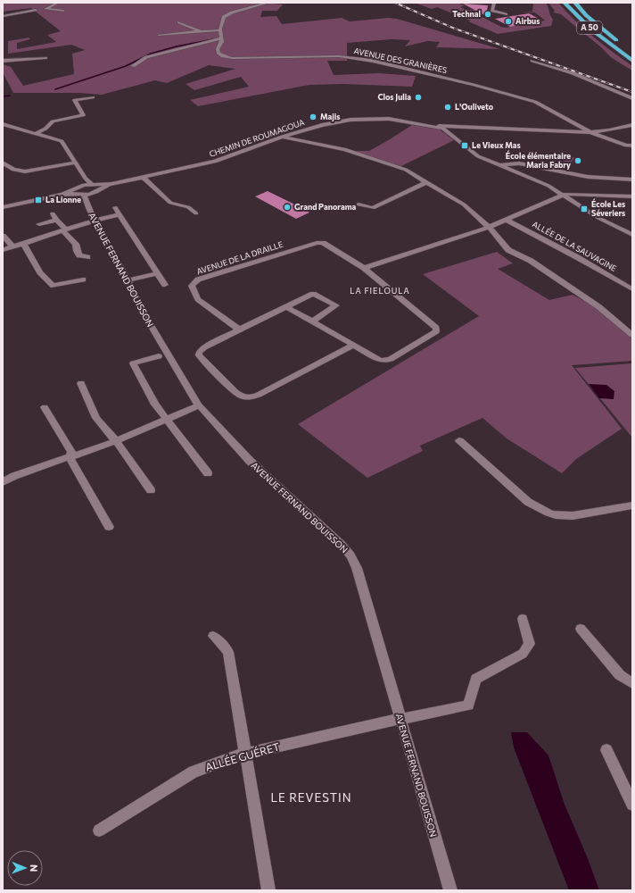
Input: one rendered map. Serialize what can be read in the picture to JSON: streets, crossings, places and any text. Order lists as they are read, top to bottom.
{
  "streets": {
    "highway": ["A 50"],
    "street": [
      "AVENUE DES GRANIÈRES",
      "CHEMIN DE ROUMAGOUA",
      "ALLÉE DE LA SAUVAGINE",
      "AVENUE DE LA DRAILLE",
      "AVENUE FERNAND BOUISSON",
      "ALLÉE GUÉRET"
    ]
  },
  "crossings": [
    ["AVENUE FERNAND BOUISSON", "ALLÉE GUÉRET"]
  ],
  "districts": ["LA FIELOULA", "LE REVESTIN"],
  "places": {
    "other": [
      "Technal",
      "Airbus",
      "Clos Julia",
      "L'Ouliveto",
      "Majis",
      "École élémentaire Maria Fabry",
      "Grand Panorama"
    ],
    "transit": ["Le Vieux Mas", "La Lionne", "École Les Séveriers"]
  },
  "north": "right"
}
